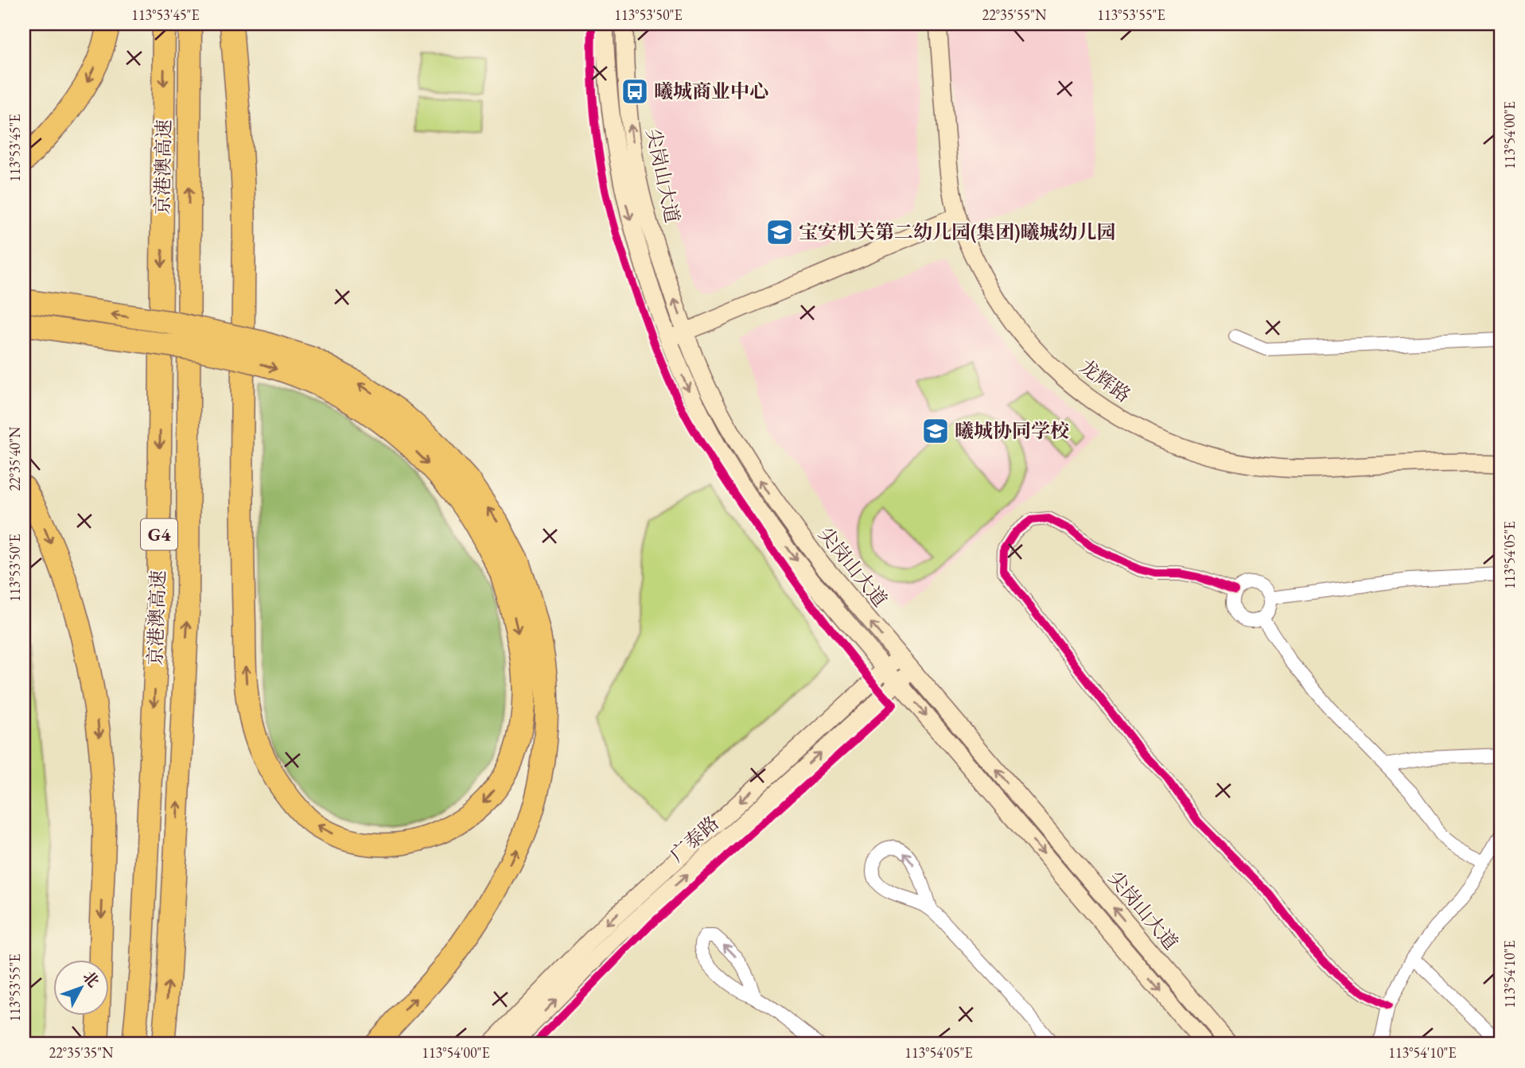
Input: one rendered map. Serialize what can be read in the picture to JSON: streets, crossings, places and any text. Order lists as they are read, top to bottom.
{
  "streets": {
    "highway": ["京港澳高速", "G4"],
    "main road": ["尖岗山大道", "龙辉路", "广泰路"]
  },
  "crossings": [
    ["尖岗山大道", "广泰路"]
  ],
  "places": {
    "bus stop": ["曦城商业中心"],
    "school or university": ["宝安机关第二幼儿园(集团)曦城幼儿园", "曦城协同学校"]
  },
  "north": "top right",
  "coordinates": [
    "113°53'45\"E",
    "113°53'50\"E",
    "22°35'55\"N",
    "113°53'55\"E",
    "113°54'00\"E",
    "22°35'40\"N",
    "113°54'05\"E",
    "113°54'10\"E",
    "22°35'35\"N"
  ]
}
